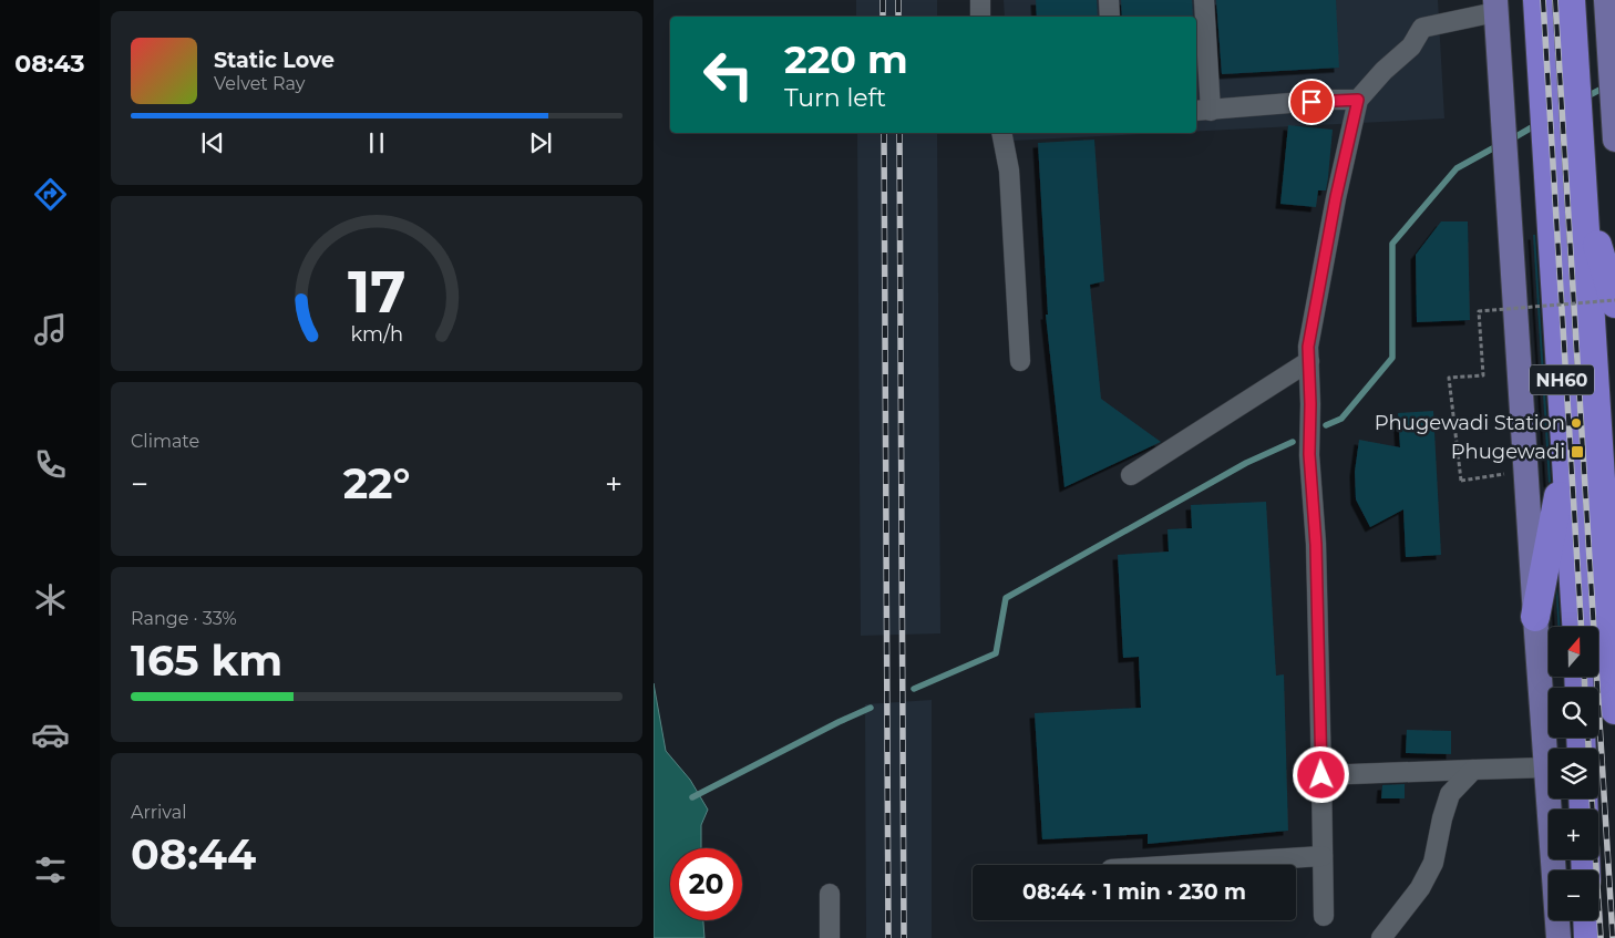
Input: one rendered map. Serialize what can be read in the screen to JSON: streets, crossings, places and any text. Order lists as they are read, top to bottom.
{
  "streets": {
    "highway": ["NH60"]
  },
  "places": {
    "other": ["Phugewadi Station"],
    "transit": ["Phugewadi"]
  },
  "north": "top",
  "page": {
    "tabs": "08:43",
    "turn": ["220 m", "Turn left"],
    "song": ["Static Love", "Velvet Ray"],
    "tile": [
      "Climate",
      ["Range · 33%", "165 km"],
      ["Arrival", "08:44"]
    ],
    "heat": ["−", "22°", "+"],
    "map_buttons": ["+", "−"],
    "limit": "20",
    "trip": "08:44 · 1 min · 230 m",
    "gauge": ["17", "km/h"]
  }
}
